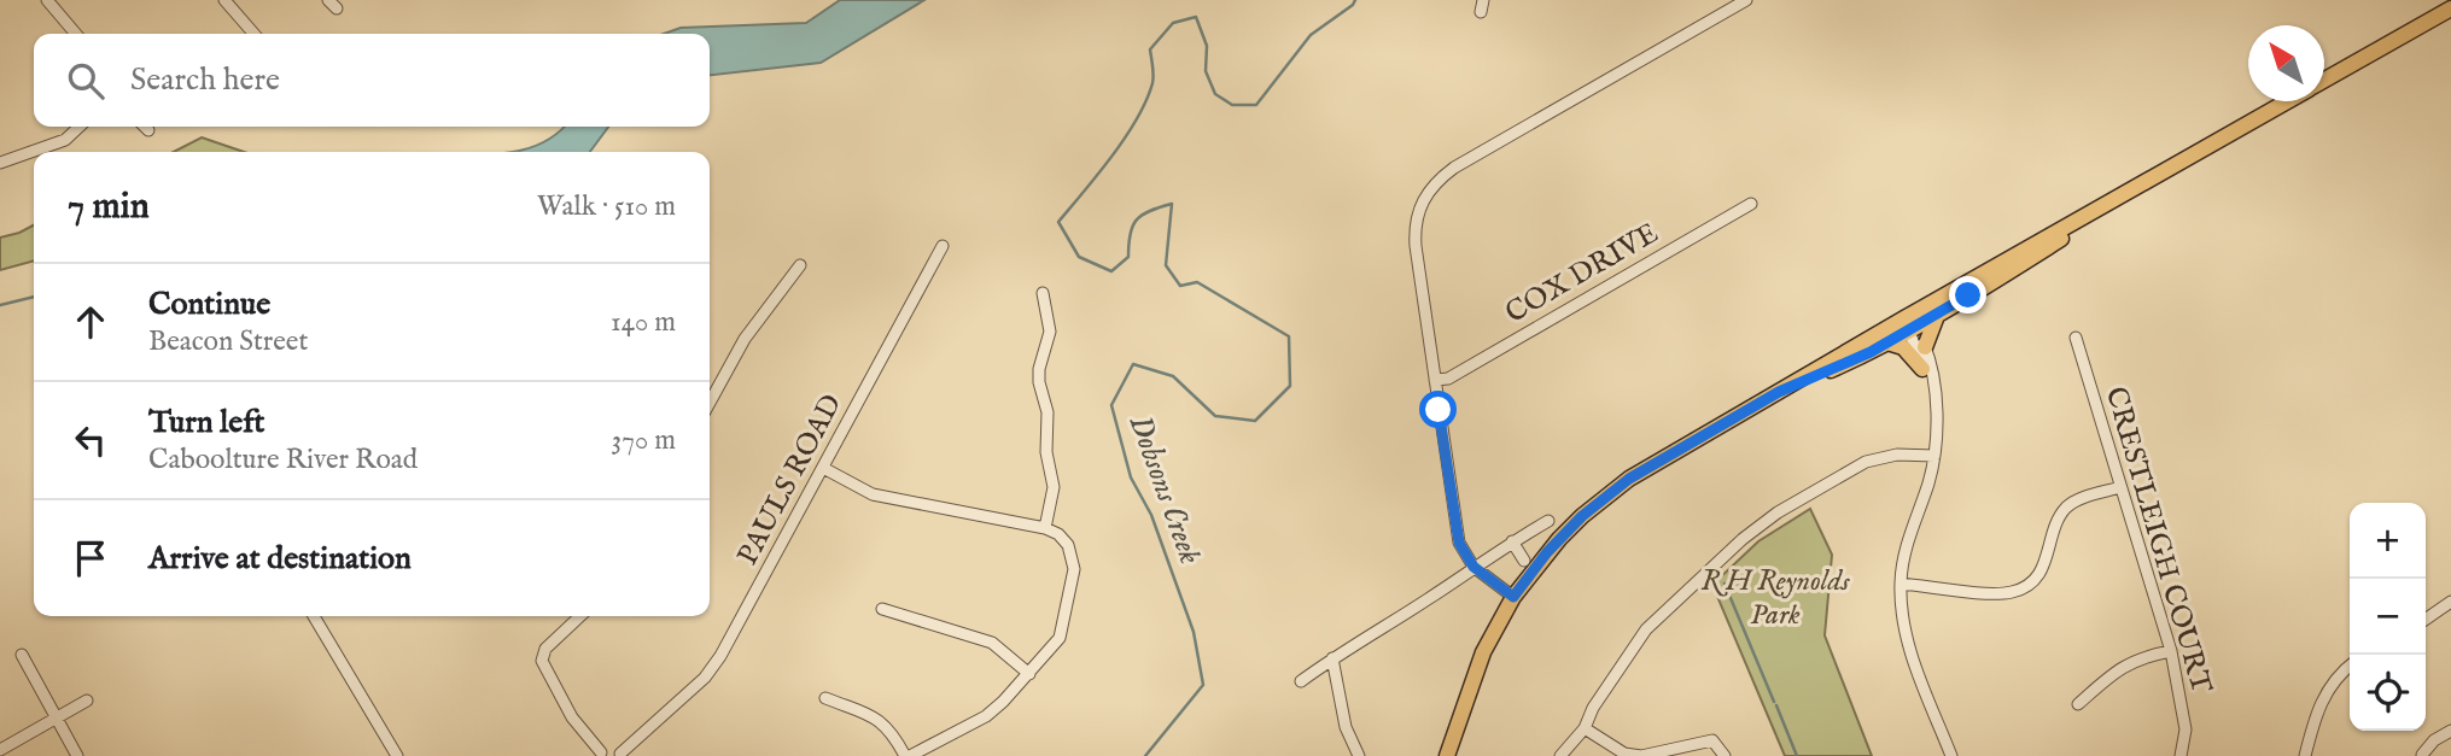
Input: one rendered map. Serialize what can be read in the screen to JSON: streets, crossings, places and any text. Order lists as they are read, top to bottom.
{
  "streets": {
    "street": ["COX DRIVE", "PAULS ROAD", "CRESTLEIGH COURT"]
  },
  "water": ["Dobsons Creek"],
  "parks": ["R H Reynolds Park"],
  "north": "top left",
  "page": {
    "search": "Search here",
    "heading": ["7 min", "Walk · 510 m"],
    "list": [
      ["Continue", "Beacon Street", "140 m"],
      ["Turn left", "Caboolture River Road", "370 m"],
      "Arrive at destination"
    ],
    "map_buttons": ["+", "−"]
  }
}
